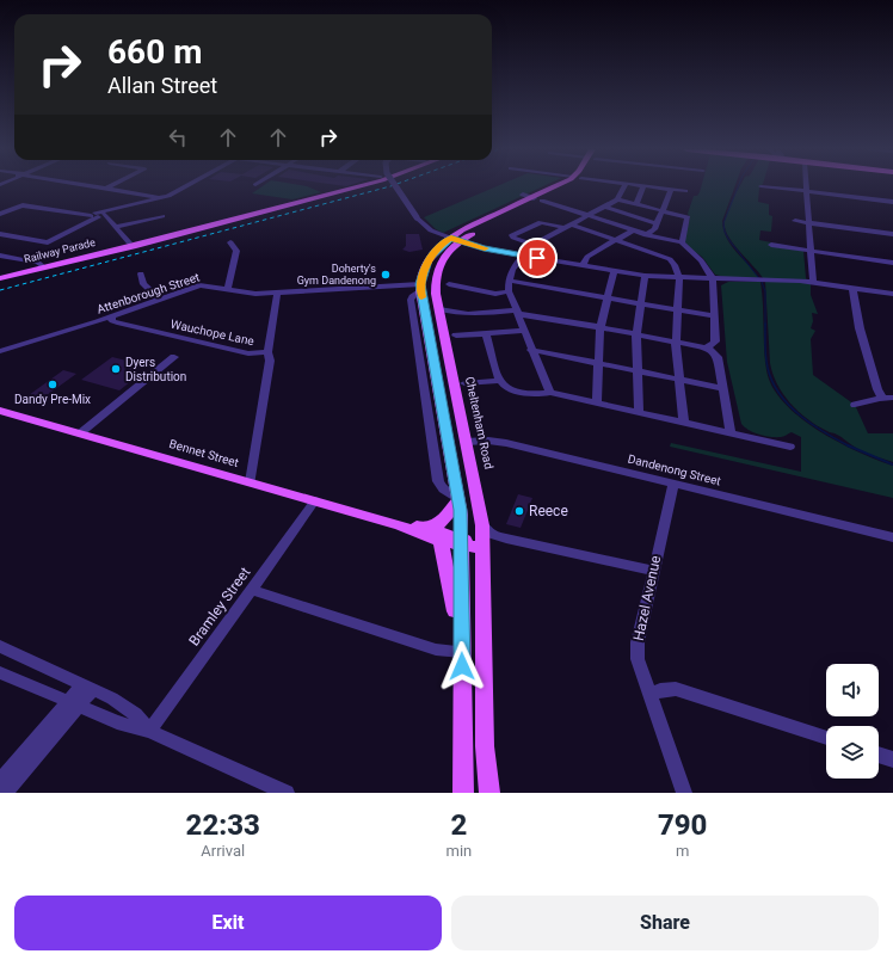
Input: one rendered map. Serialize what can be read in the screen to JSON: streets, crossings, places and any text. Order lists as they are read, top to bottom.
{
  "streets": {
    "main road": [
      "Railway Parade",
      "Cheltenham Road",
      "Bennet Street",
      "Dandenong Street"
    ],
    "street": [
      "Attenborough Street",
      "Wauchope Lane",
      "Hazel Avenue",
      "Bramley Street"
    ]
  },
  "crossings": [
    ["Attenborough Street", "Wauchope Lane"],
    ["Attenborough Street", "Cheltenham Road"],
    ["Wauchope Lane", "Bennet Street"],
    ["Cheltenham Road", "Bennet Street"],
    ["Cheltenham Road", "Dandenong Street"],
    ["Bennet Street", "Bramley Street"],
    ["Dandenong Street", "Hazel Avenue"]
  ],
  "places": [
    "Doherty's Gym Dandenong",
    "Dyers Distribution",
    "Dandy Pre-Mix",
    "Reece"
  ],
  "page": {
    "turn": ["660 m", "Allan Street"],
    "eta": [
      "22:33",
      "Arrival",
      "2",
      "min",
      "790",
      "m"
    ],
    "buttons": ["Exit", "Share"]
  }
}
